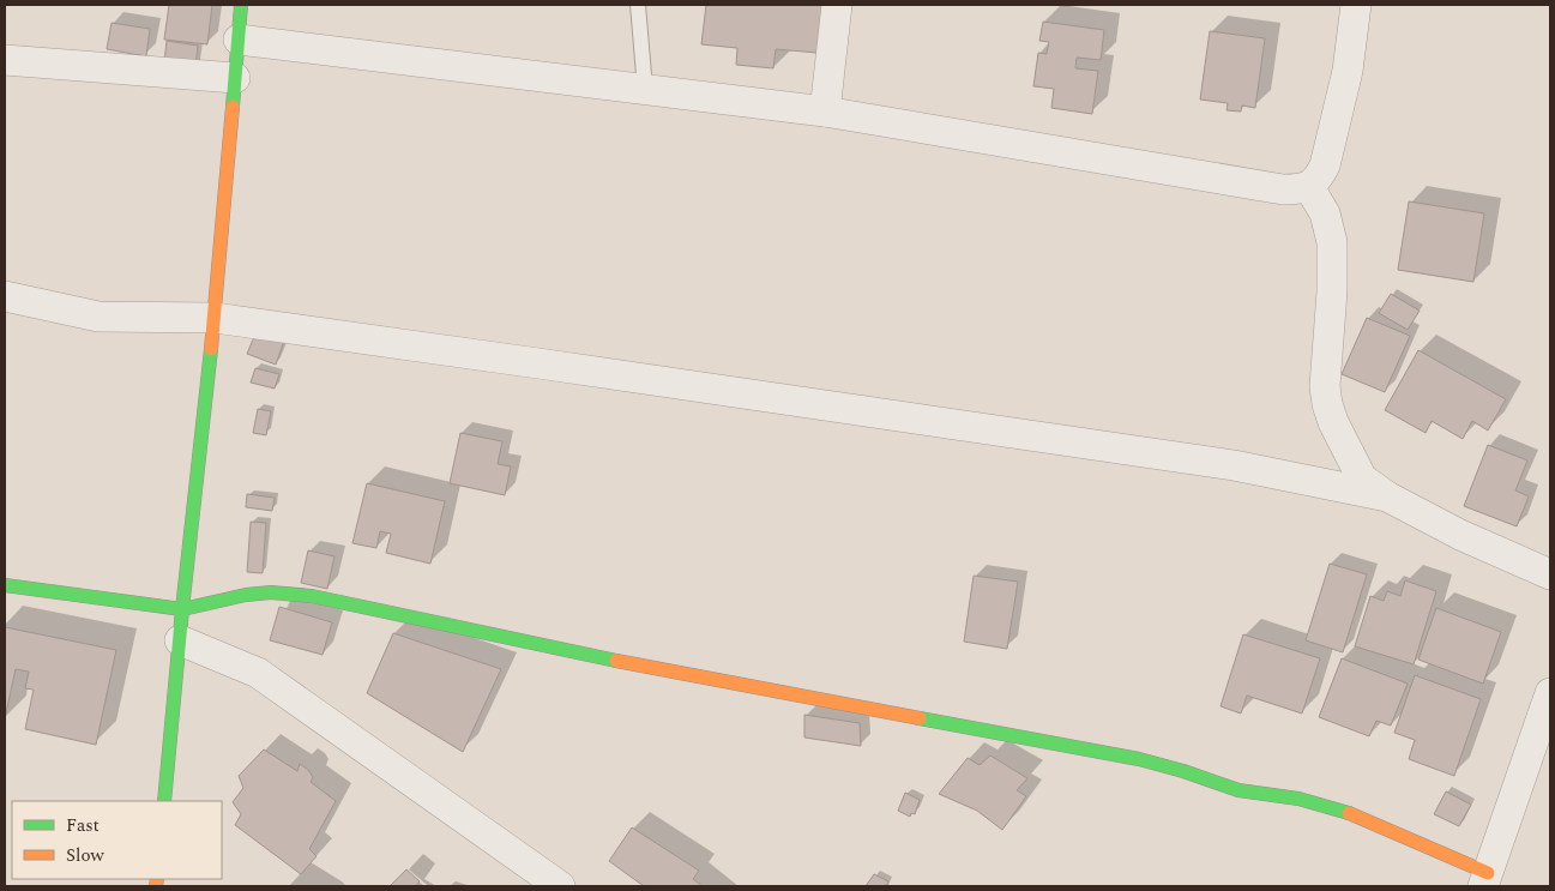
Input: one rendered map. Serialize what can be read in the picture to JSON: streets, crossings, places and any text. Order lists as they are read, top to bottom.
{
  "legend": ["Fast", "Slow"]
}
